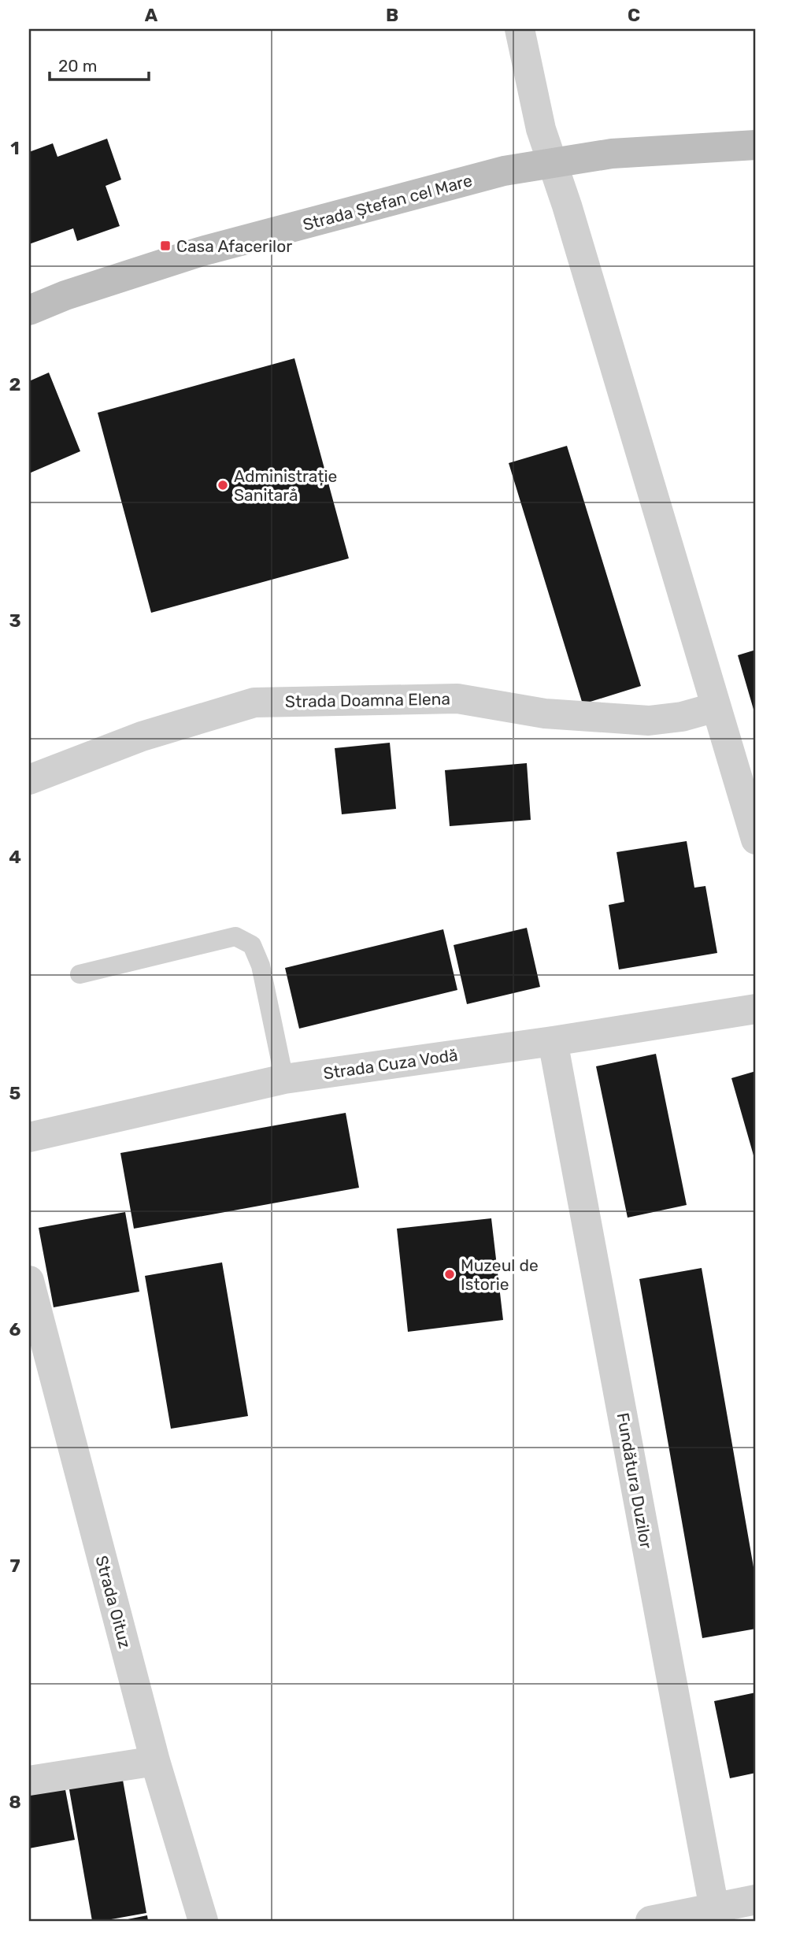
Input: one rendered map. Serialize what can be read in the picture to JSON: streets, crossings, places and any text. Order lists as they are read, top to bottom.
{
  "streets": {
    "street": [
      "Strada Ștefan cel Mare",
      "Strada Doamna Elena",
      "Strada Cuza Vodă",
      "Fundătura Duzilor",
      "Strada Oituz"
    ]
  },
  "crossings": [
    ["Strada Cuza Vodă", "Fundătura Duzilor"]
  ],
  "places": {
    "transit": ["Casa Afacerilor"],
    "other": ["Administrație Sanitară", "Muzeul de Istorie"]
  },
  "scale_bar": "20 m",
  "grid": {
    "columns": ["A", "B", "C"],
    "rows": [
      "1",
      "2",
      "3",
      "4",
      "5",
      "6",
      "7",
      "8"
    ]
  }
}
